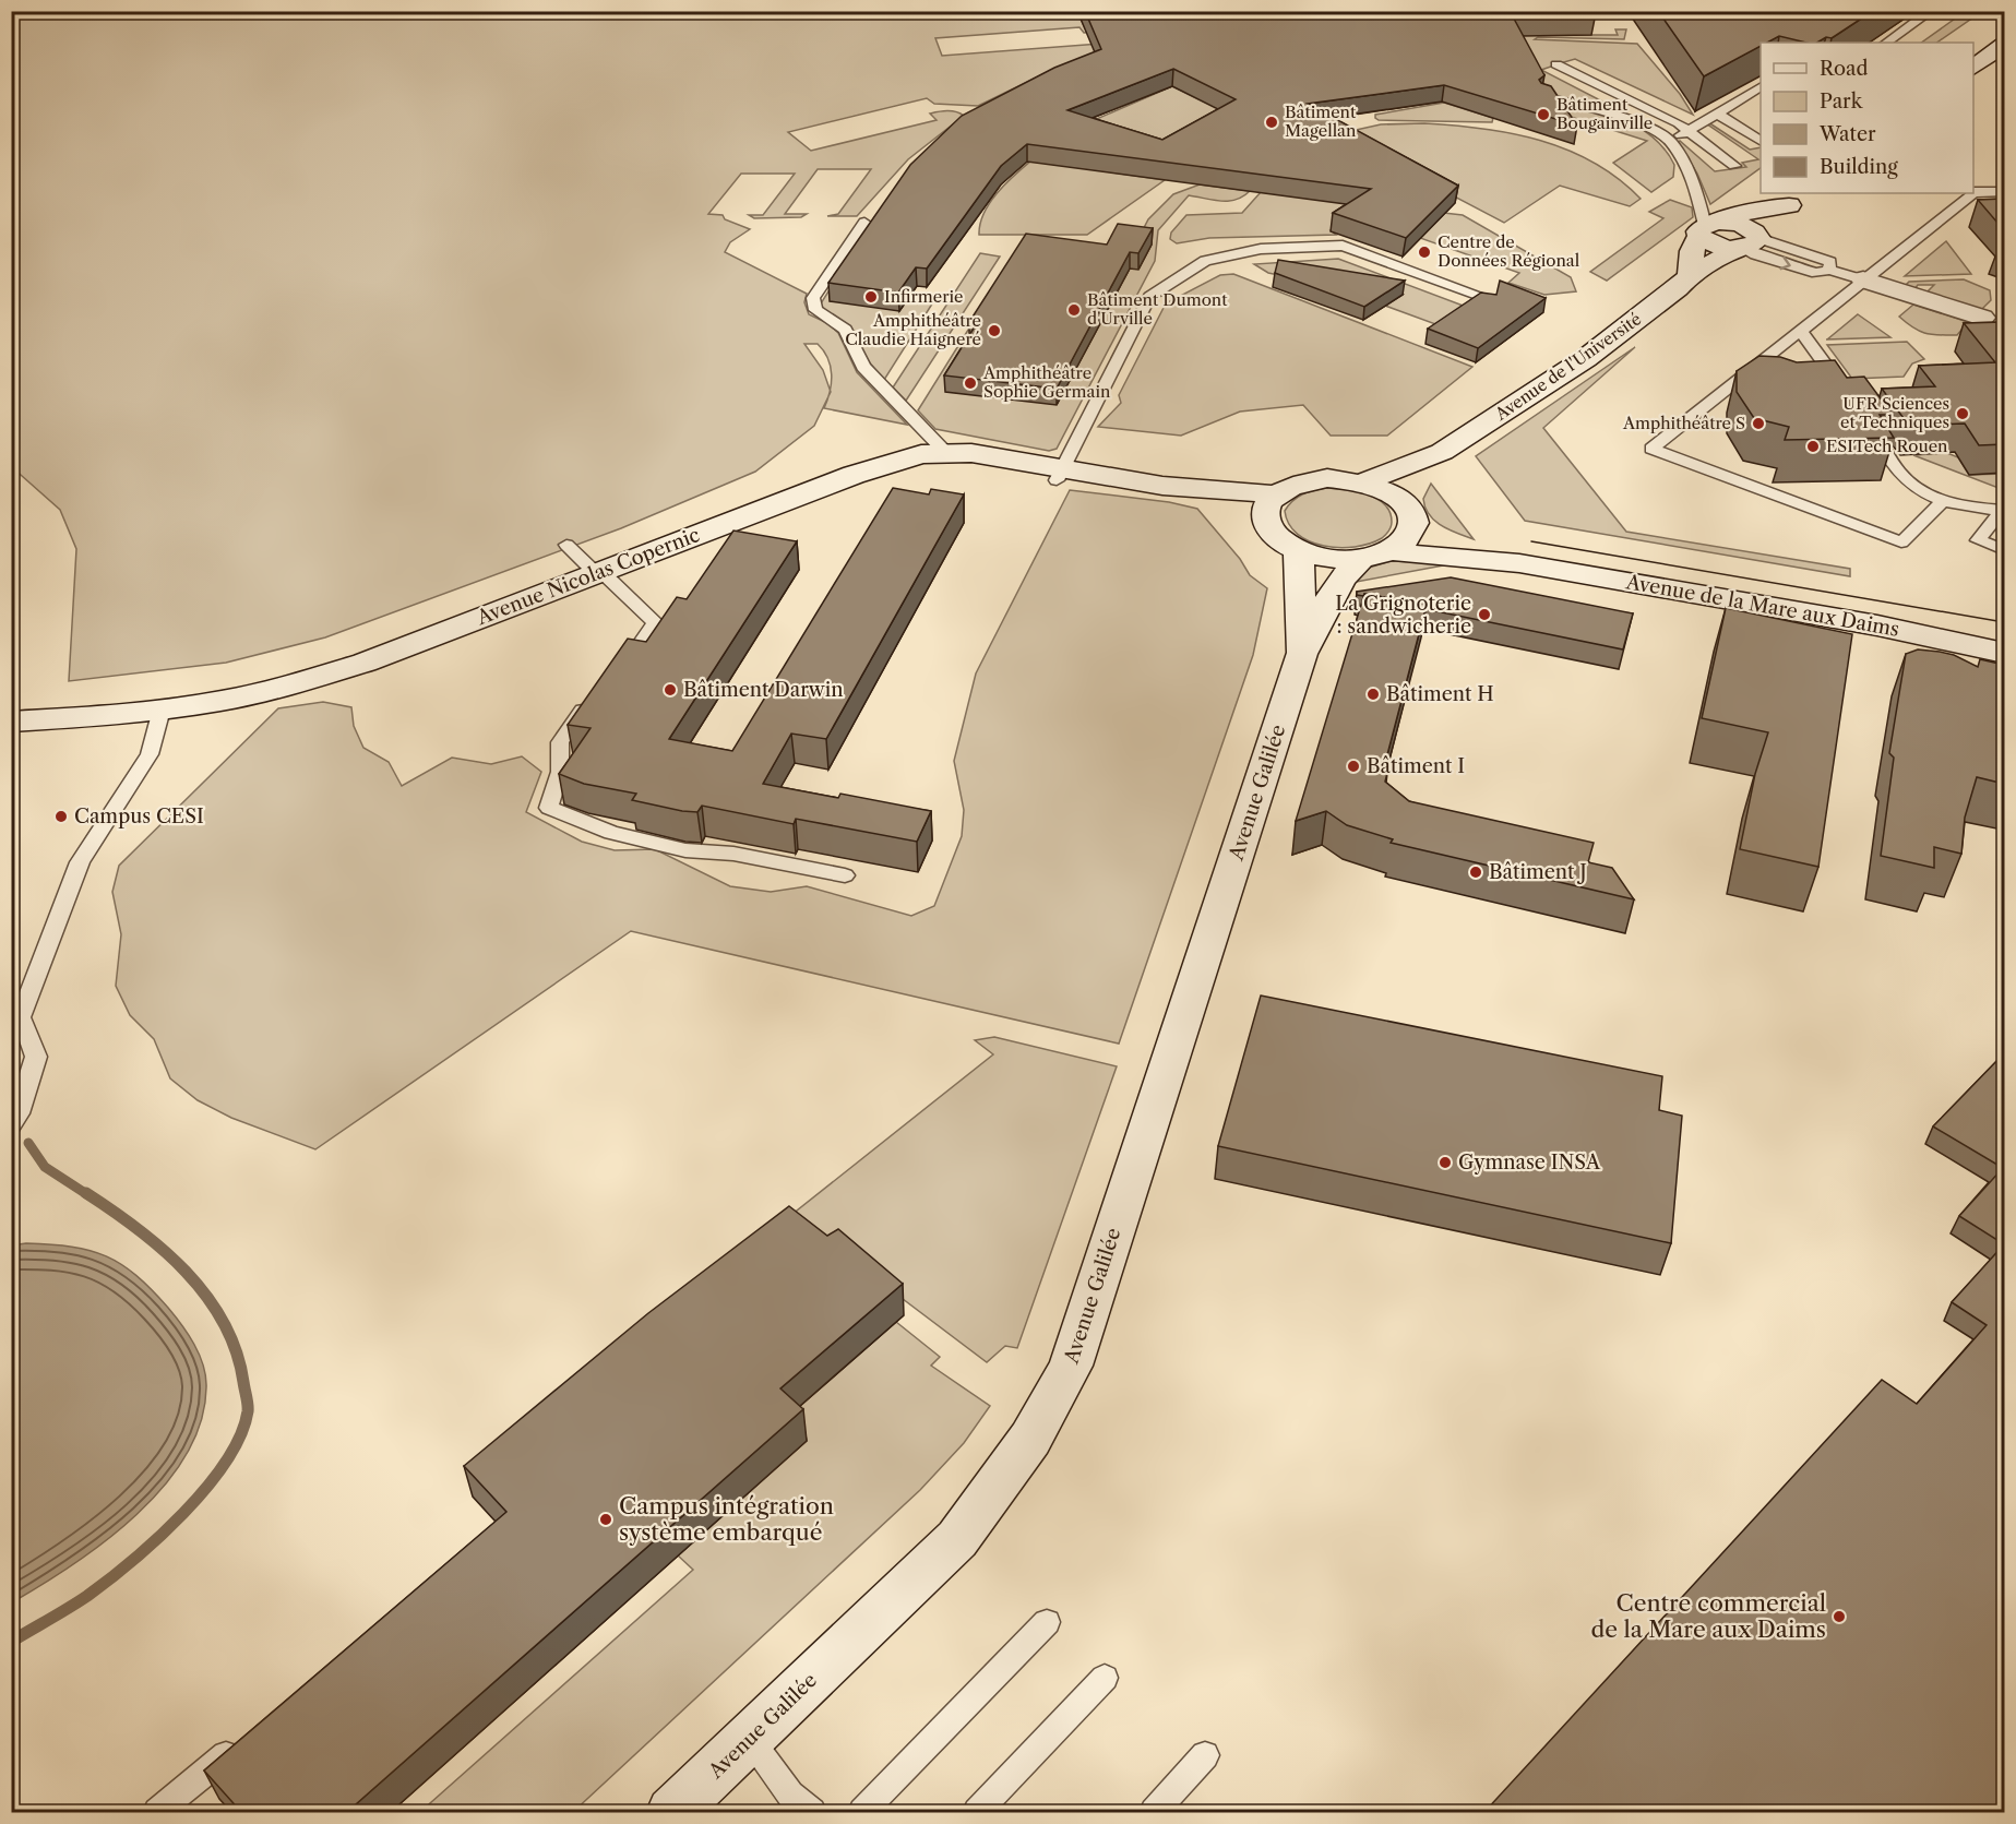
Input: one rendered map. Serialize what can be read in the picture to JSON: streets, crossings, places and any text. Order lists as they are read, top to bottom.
{
  "streets": {
    "street": [
      "Avenue de l'Université",
      "Avenue Nicolas Copernic",
      "Avenue de la Mare aux Daims",
      "Avenue Galilée"
    ]
  },
  "crossings": [
    ["Avenue de l'Université", "Avenue de la Mare aux Daims"],
    ["Avenue de l'Université", "Avenue Galilée"],
    ["Avenue Nicolas Copernic", "Avenue de la Mare aux Daims"],
    ["Avenue Nicolas Copernic", "Avenue Galilée"],
    ["Avenue de la Mare aux Daims", "Avenue Galilée"]
  ],
  "places": [
    "Bâtiment Bougainville",
    "Bâtiment Magellan",
    "Centre de Données Régional",
    "Infirmerie",
    "Bâtiment Dumont d'Urville",
    "Amphithéâtre Claudie Haigneré",
    "Amphithéâtre Sophie Germain",
    "UFR Sciences et Techniques",
    "Amphithéâtre S",
    "ESITech Rouen",
    "La Grignoterie : sandwicherie",
    "Bâtiment Darwin",
    "Bâtiment H",
    "Bâtiment I",
    "Campus CESI",
    "Bâtiment J",
    "Gymnase INSA",
    "Campus intégration système embarqué",
    "Centre commercial de la Mare aux Daims"
  ],
  "legend": [
    "Road",
    "Park",
    "Water",
    "Building"
  ]
}
